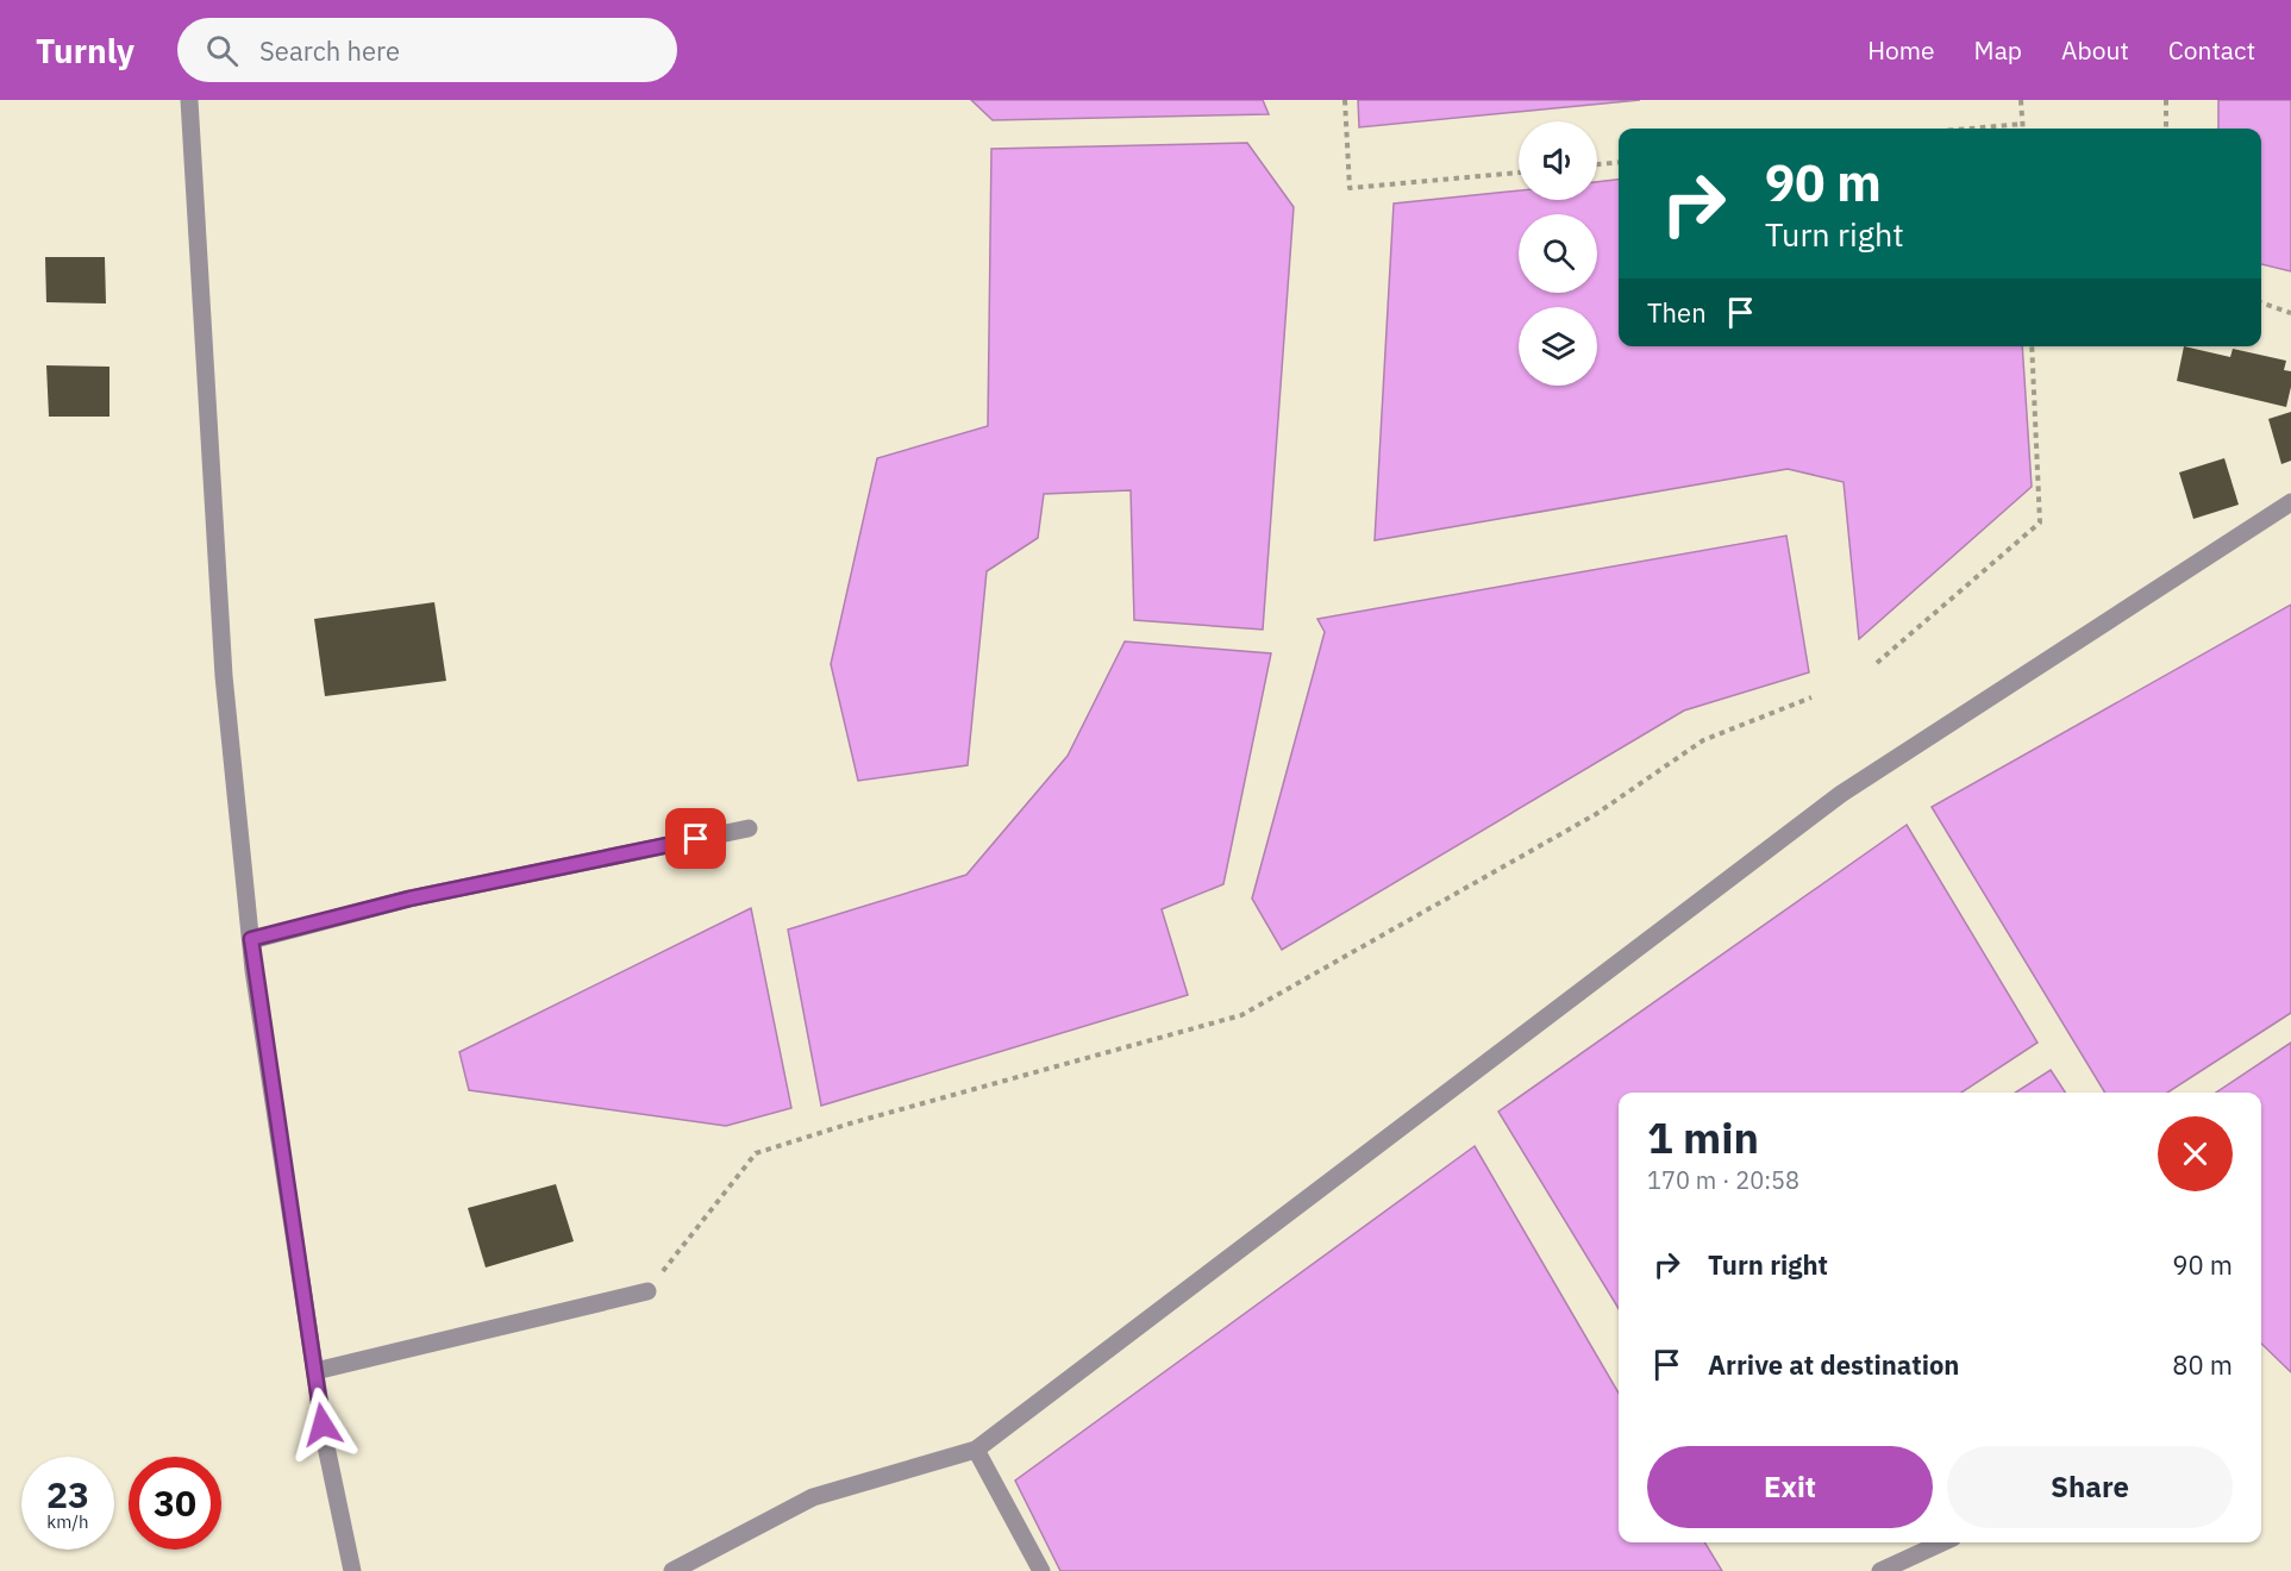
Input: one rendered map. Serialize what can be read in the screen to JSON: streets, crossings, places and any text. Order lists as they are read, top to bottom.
{
  "page": {
    "header": "Turnly",
    "search": "Search here",
    "nav": [
      "Home",
      "Map",
      "About",
      "Contact"
    ],
    "turn": ["90 m", "Turn right"],
    "then": "Then",
    "heading": ["1 min", "170 m · 20:58"],
    "list": [
      {
        "name": "Turn right",
        "value": "90 m"
      },
      {
        "name": "Arrive at destination",
        "value": "80 m"
      }
    ],
    "buttons": ["Exit", "Share"],
    "speed": "23 km/h",
    "limit": "30"
  }
}
